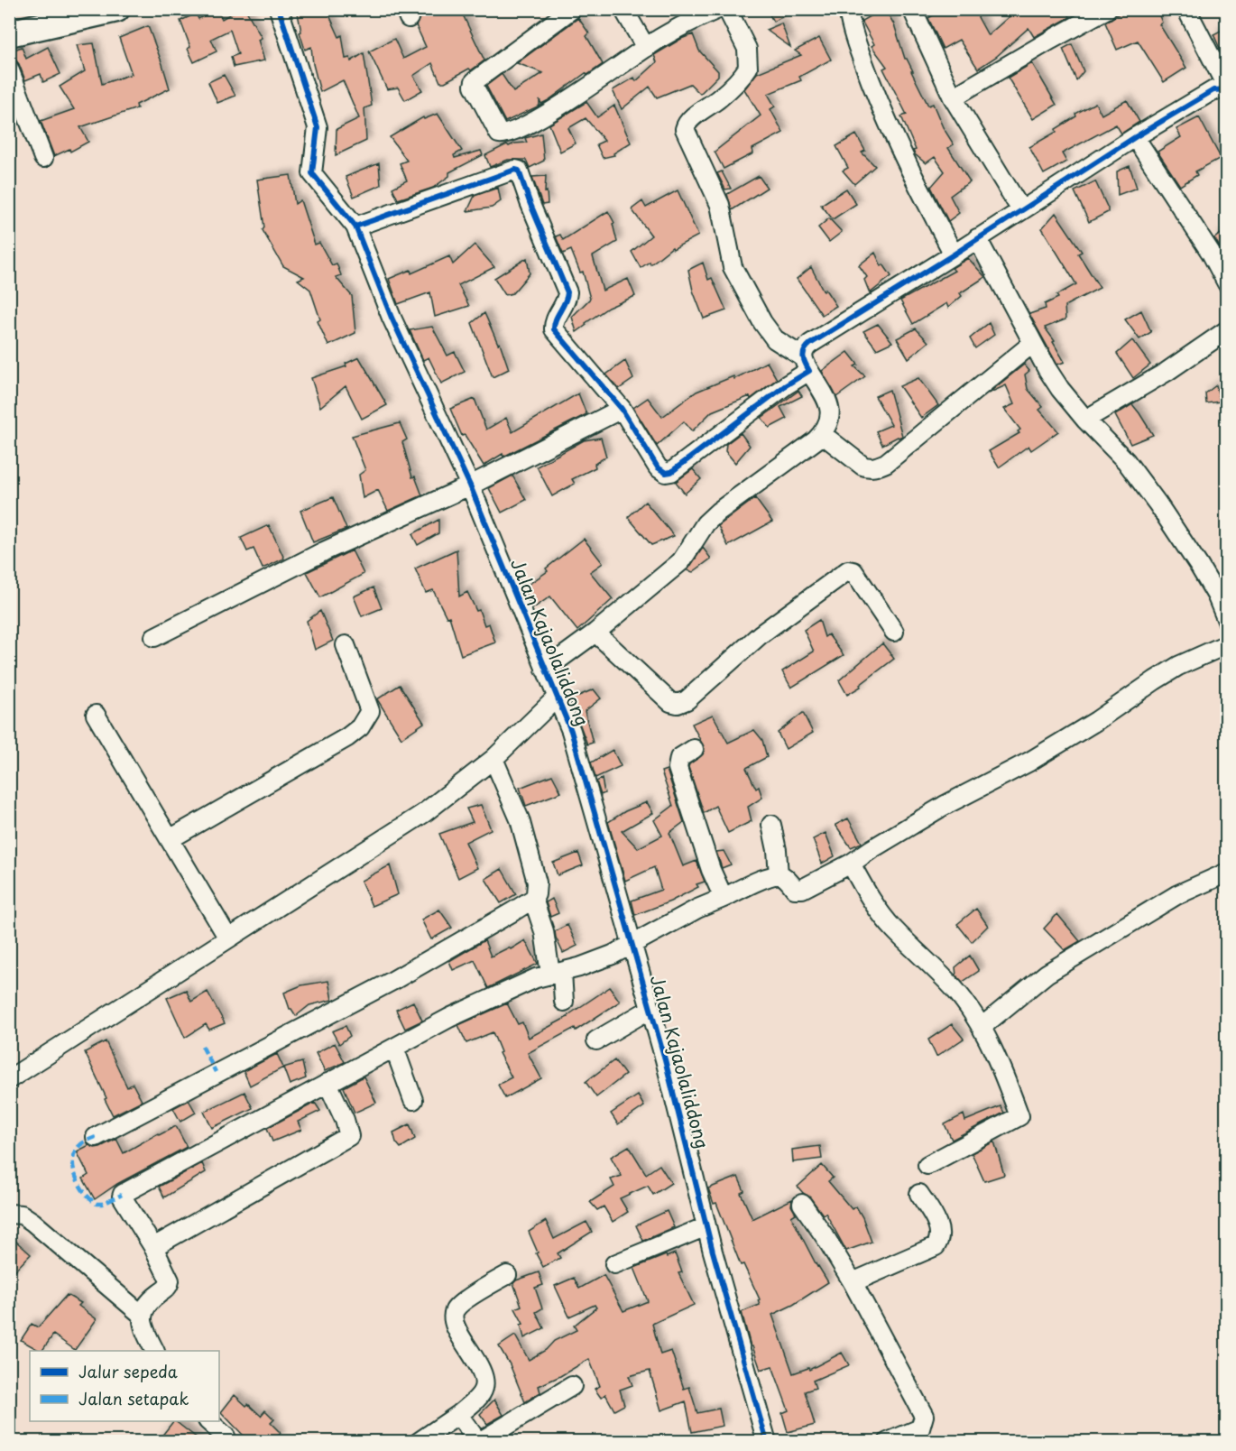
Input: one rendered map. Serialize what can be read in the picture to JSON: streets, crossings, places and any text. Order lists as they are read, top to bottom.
{
  "streets": {
    "street": ["Jalan Kajaolaliddong"]
  },
  "legend": ["Jalur sepeda", "Jalan setapak"]
}
